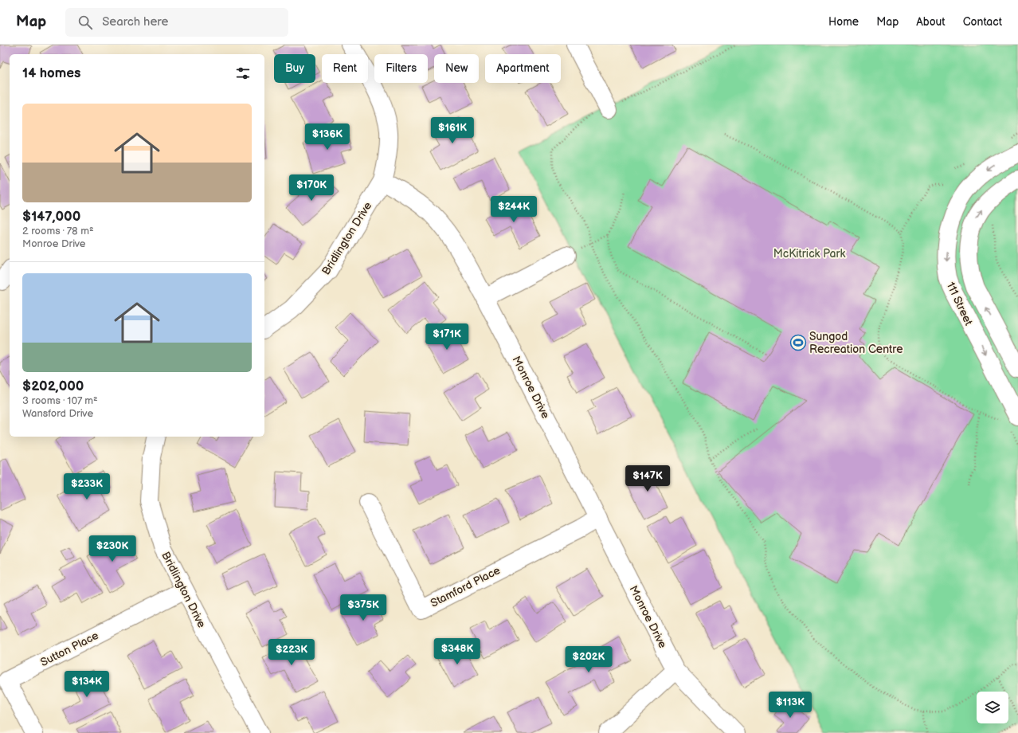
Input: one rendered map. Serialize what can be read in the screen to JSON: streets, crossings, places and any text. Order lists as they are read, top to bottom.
{
  "streets": {
    "street": [
      "Bridlington Drive",
      "111 Street",
      "Monroe Drive",
      "Stamford Place",
      "Sutton Place"
    ]
  },
  "crossings": [
    ["Bridlington Drive", "Monroe Drive"],
    ["Bridlington Drive", "Sutton Place"],
    ["Monroe Drive", "Stamford Place"]
  ],
  "parks": ["McKitrick Park"],
  "places": {
    "sports": ["Sungod Recreation Centre"]
  },
  "page": {
    "header": "Map",
    "search": "Search here",
    "nav": [
      "Home",
      "Map",
      "About",
      "Contact"
    ],
    "chip": [
      "Buy",
      "Rent",
      "Filters",
      "New",
      "Apartment"
    ],
    "heading": "14 homes",
    "list": [
      {
        "name": "$147,000",
        "note": "2 rooms · 78 m² · Monroe Drive"
      },
      {
        "name": "$202,000",
        "note": "3 rooms · 107 m² · Wansford Drive"
      }
    ],
    "price": [
      "$161K",
      "$136K",
      "$170K",
      "$244K",
      "$171K",
      "$147K",
      "$233K",
      "$230K",
      "$375K",
      "$348K",
      "$223K",
      "$202K",
      "$134K",
      "$113K"
    ]
  }
}
